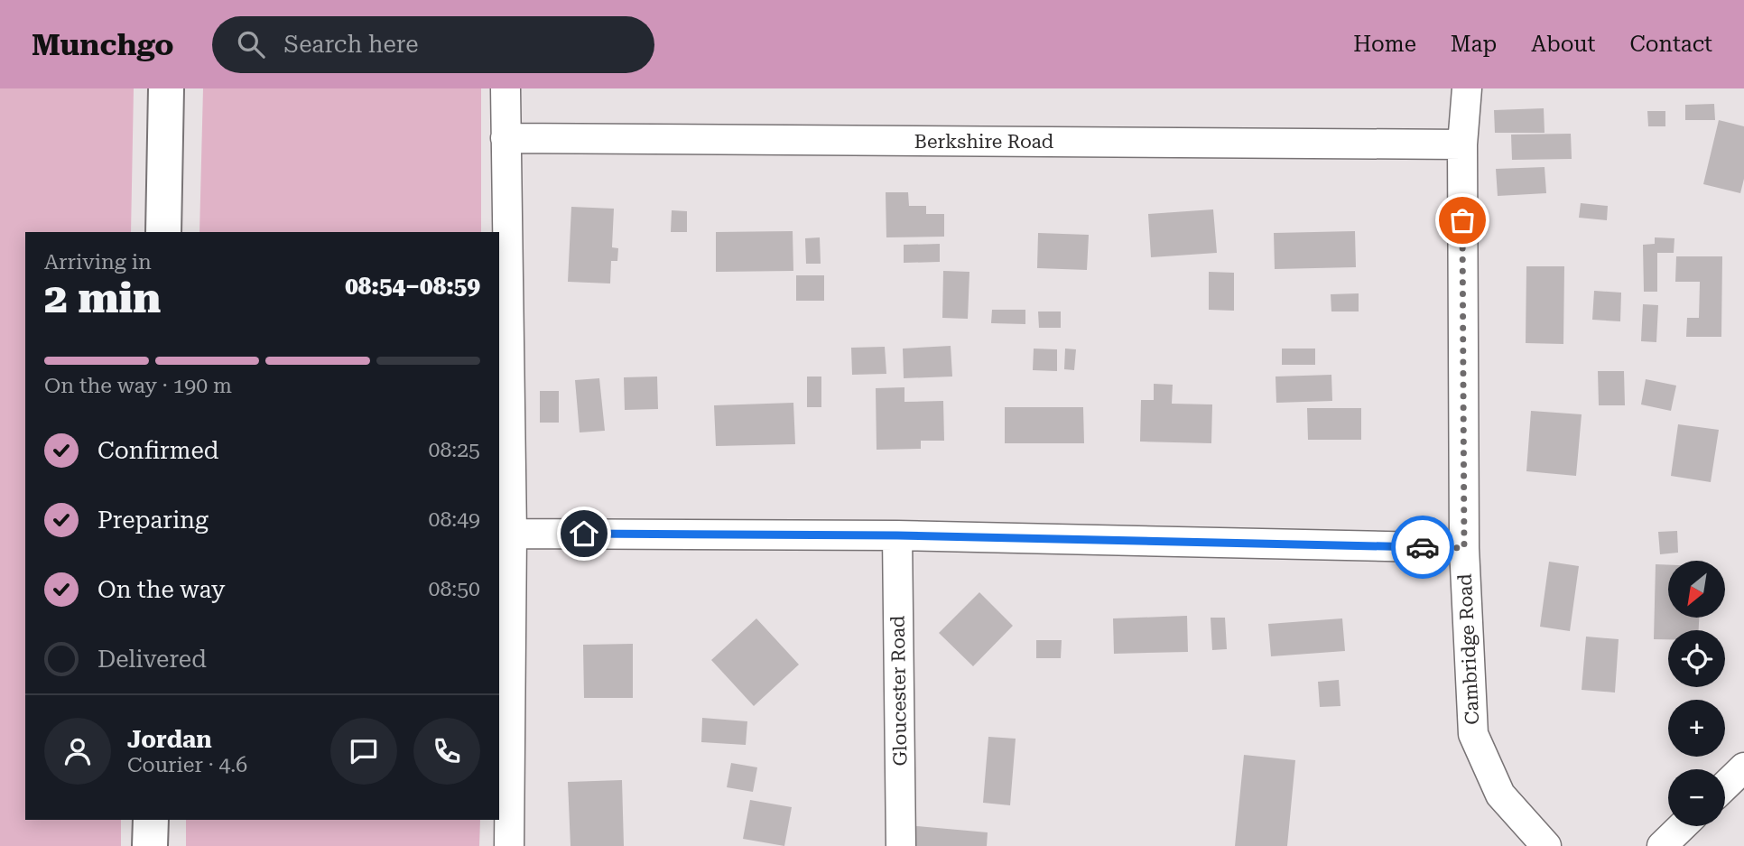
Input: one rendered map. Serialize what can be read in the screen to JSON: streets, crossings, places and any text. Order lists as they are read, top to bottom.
{
  "streets": {
    "street": ["Berkshire Road", "Cambridge Road", "Gloucester Road"]
  },
  "crossings": [
    ["Berkshire Road", "Cambridge Road"]
  ],
  "north": "bottom left",
  "page": {
    "header": "Munchgo",
    "search": "Search here",
    "nav": [
      "Home",
      "Map",
      "About",
      "Contact"
    ],
    "heading": ["2 min", "Arriving in", "08:54–08:59"],
    "panel": ["Jordan", "Courier · 4.6"],
    "bar": "On the way · 190 m",
    "list": [
      ["Confirmed", "08:25"],
      ["Preparing", "08:49"],
      ["On the way", "08:50"],
      "Delivered"
    ],
    "map_buttons": ["+", "−"]
  }
}
